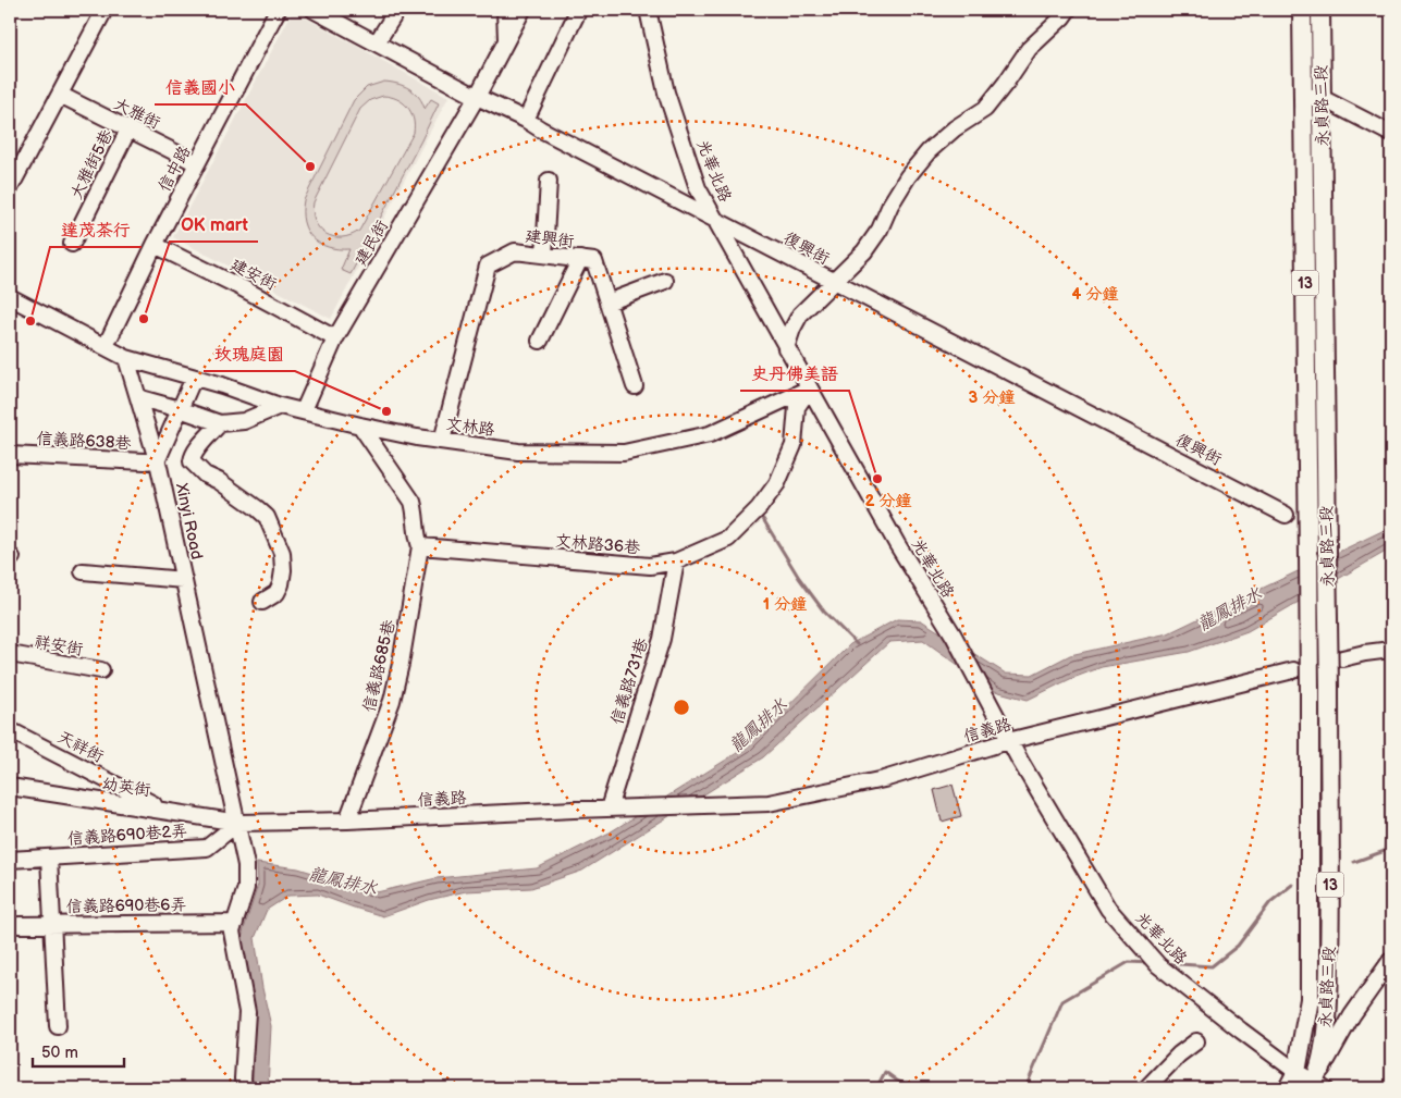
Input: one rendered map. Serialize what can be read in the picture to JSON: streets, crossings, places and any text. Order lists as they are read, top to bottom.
{
  "streets": {
    "main road": ["永貞路三段", "13"],
    "street": [
      "大雅街",
      "大雅街5巷",
      "信中路",
      "光華北路",
      "建興街",
      "建民街",
      "復興街",
      "建安街",
      "文林路",
      "信義路638巷",
      "Xinyi Road",
      "文林路36巷",
      "祥安街",
      "信義路685巷",
      "信義路731巷",
      "信義路",
      "天祥街",
      "幼英街",
      "信義路690巷2弄",
      "信義路690巷6弄"
    ]
  },
  "crossings": [
    ["永貞路三段", "光華北路"],
    ["永貞路三段", "13"],
    ["大雅街", "大雅街5巷"],
    ["大雅街", "信中路"],
    ["信中路", "建安街"],
    ["光華北路", "復興街"],
    ["光華北路", "13"],
    ["光華北路", "文林路"],
    ["光華北路", "文林路36巷"],
    ["光華北路", "信義路"],
    ["建興街", "文林路"],
    ["建民街", "復興街"],
    ["建民街", "建安街"],
    ["建民街", "文林路"],
    ["文林路", "Xinyi Road"],
    ["文林路", "文林路36巷"],
    ["信義路638巷", "Xinyi Road"],
    ["Xinyi Road", "信義路"],
    ["Xinyi Road", "幼英街"],
    ["Xinyi Road", "信義路690巷2弄"],
    ["Xinyi Road", "信義路690巷6弄"],
    ["文林路36巷", "信義路685巷"],
    ["文林路36巷", "信義路731巷"],
    ["信義路685巷", "信義路"],
    ["信義路731巷", "信義路"],
    ["信義路", "幼英街"],
    ["信義路", "信義路690巷2弄"],
    ["天祥街", "幼英街"],
    ["幼英街", "信義路690巷2弄"]
  ],
  "water": ["龍鳳排水"],
  "places": [
    "信義國小",
    "OK mart",
    "達茂茶行",
    "玫瑰庭園",
    "史丹佛美語"
  ],
  "scale_bar": "50 m",
  "rings": [
    "4 分鐘",
    "3 分鐘",
    "2 分鐘",
    "1 分鐘"
  ]
}
